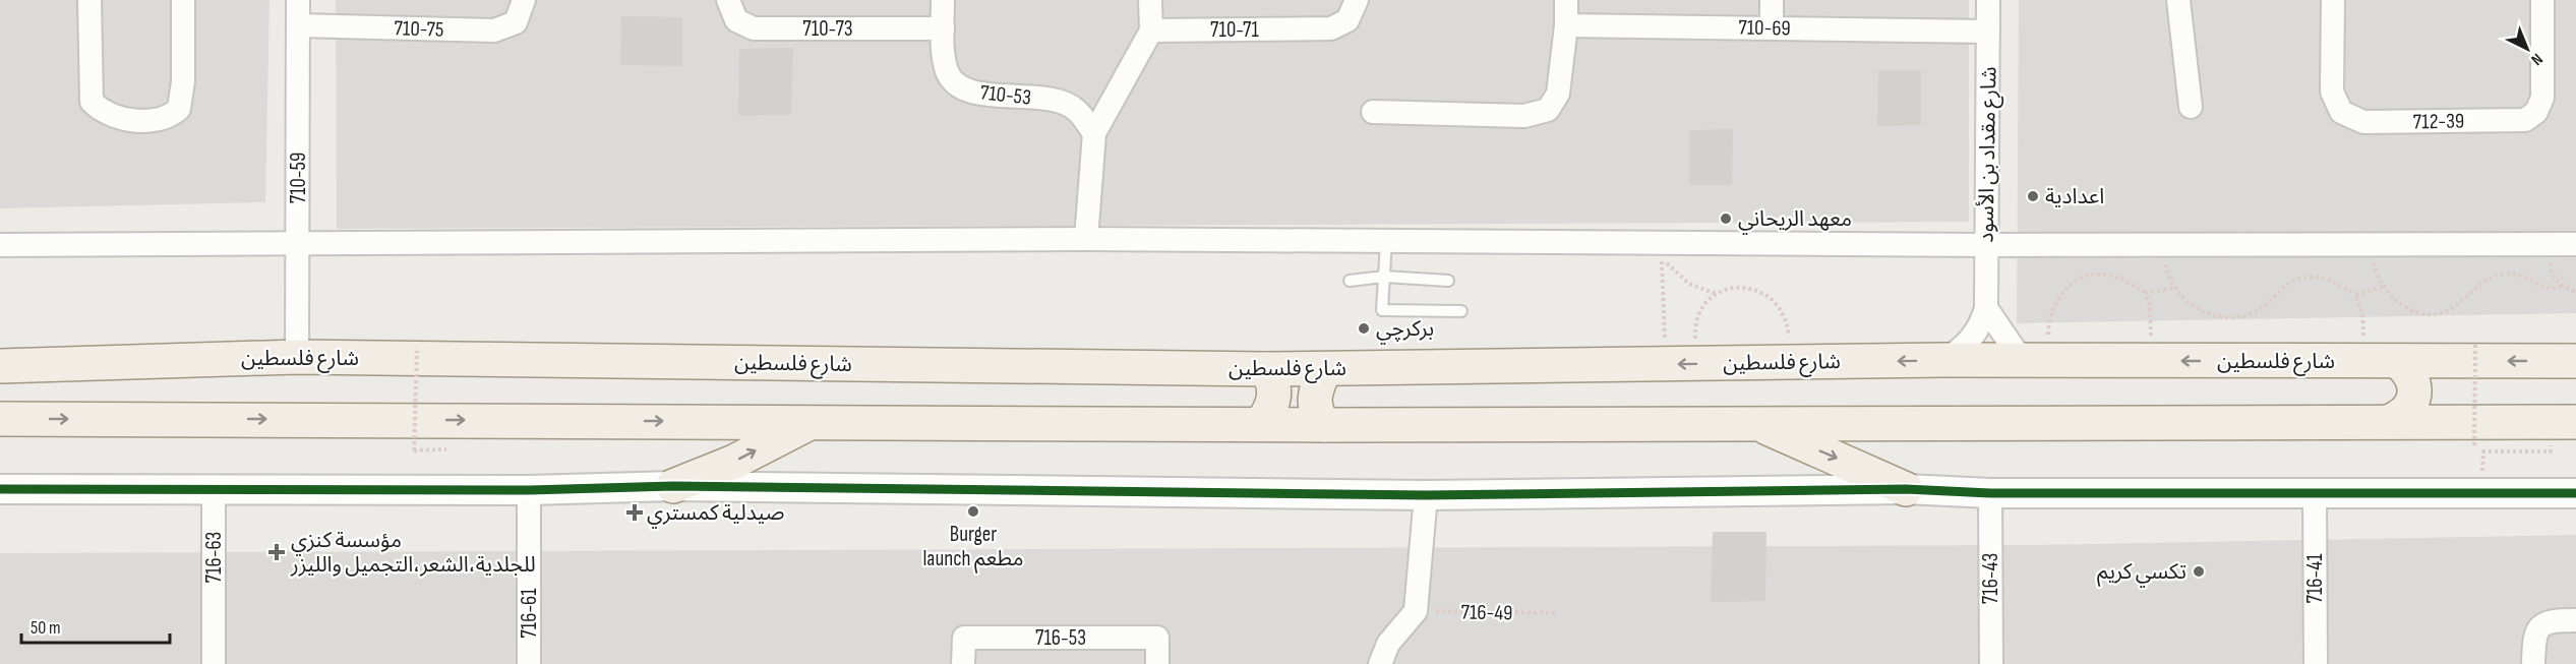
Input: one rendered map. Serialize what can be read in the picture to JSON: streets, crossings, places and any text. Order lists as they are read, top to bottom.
{
  "streets": {
    "main road": ["شارع فلسطين"],
    "street": [
      "710-69",
      "710-75",
      "710-73",
      "710-71",
      "710-53",
      "712-39",
      "شارع مقداد بن الأسود",
      "710-59",
      "716-63",
      "716-43",
      "716-41",
      "716-61",
      "716-53"
    ],
    "path": ["716-49"]
  },
  "crossings": [
    ["710-69", "شارع مقداد بن الأسود"],
    ["710-75", "710-59"],
    ["710-73", "710-53"],
    ["710-59", "شارع فلسطين"]
  ],
  "places": {
    "other": [
      "اعدادية",
      "معهد الريحاني",
      "بركرچي",
      "Burger launch مطعم",
      "تكسي كريم"
    ],
    "health": ["صيدلية كمستري", "مؤسسة كنزي للجلدية،الشعر،التجميل والليزر"]
  },
  "scale_bar": "50 m",
  "north": "bottom right"
}
